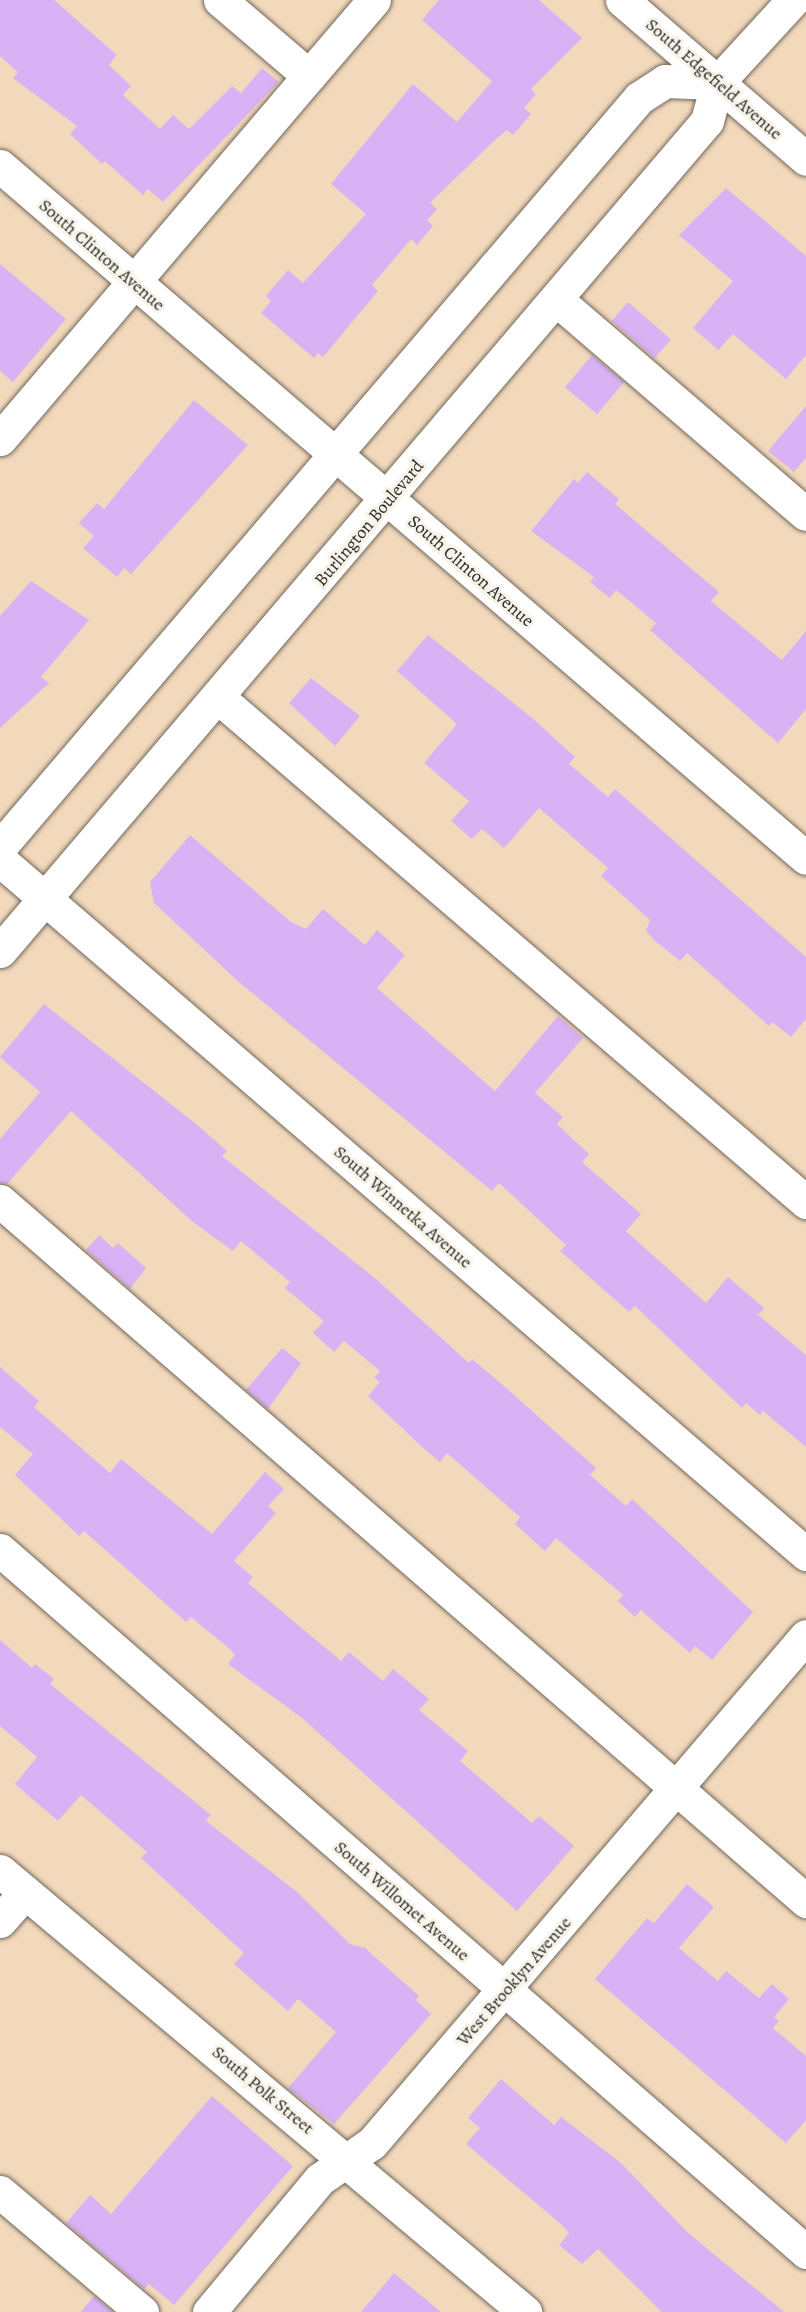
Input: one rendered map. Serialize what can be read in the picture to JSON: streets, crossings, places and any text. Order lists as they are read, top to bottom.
{
  "streets": {
    "street": [
      "South Edgefield Avenue",
      "South Clinton Avenue",
      "Burlington Boulevard",
      "South Winnetka Avenue",
      "South Willomet Avenue",
      "West Brooklyn Avenue",
      "South Polk Street"
    ]
  },
  "crossings": [
    ["South Edgefield Avenue", "Burlington Boulevard"],
    ["South Clinton Avenue", "Burlington Boulevard"],
    ["Burlington Boulevard", "South Winnetka Avenue"],
    ["South Willomet Avenue", "West Brooklyn Avenue"],
    ["West Brooklyn Avenue", "South Polk Street"]
  ]
}
